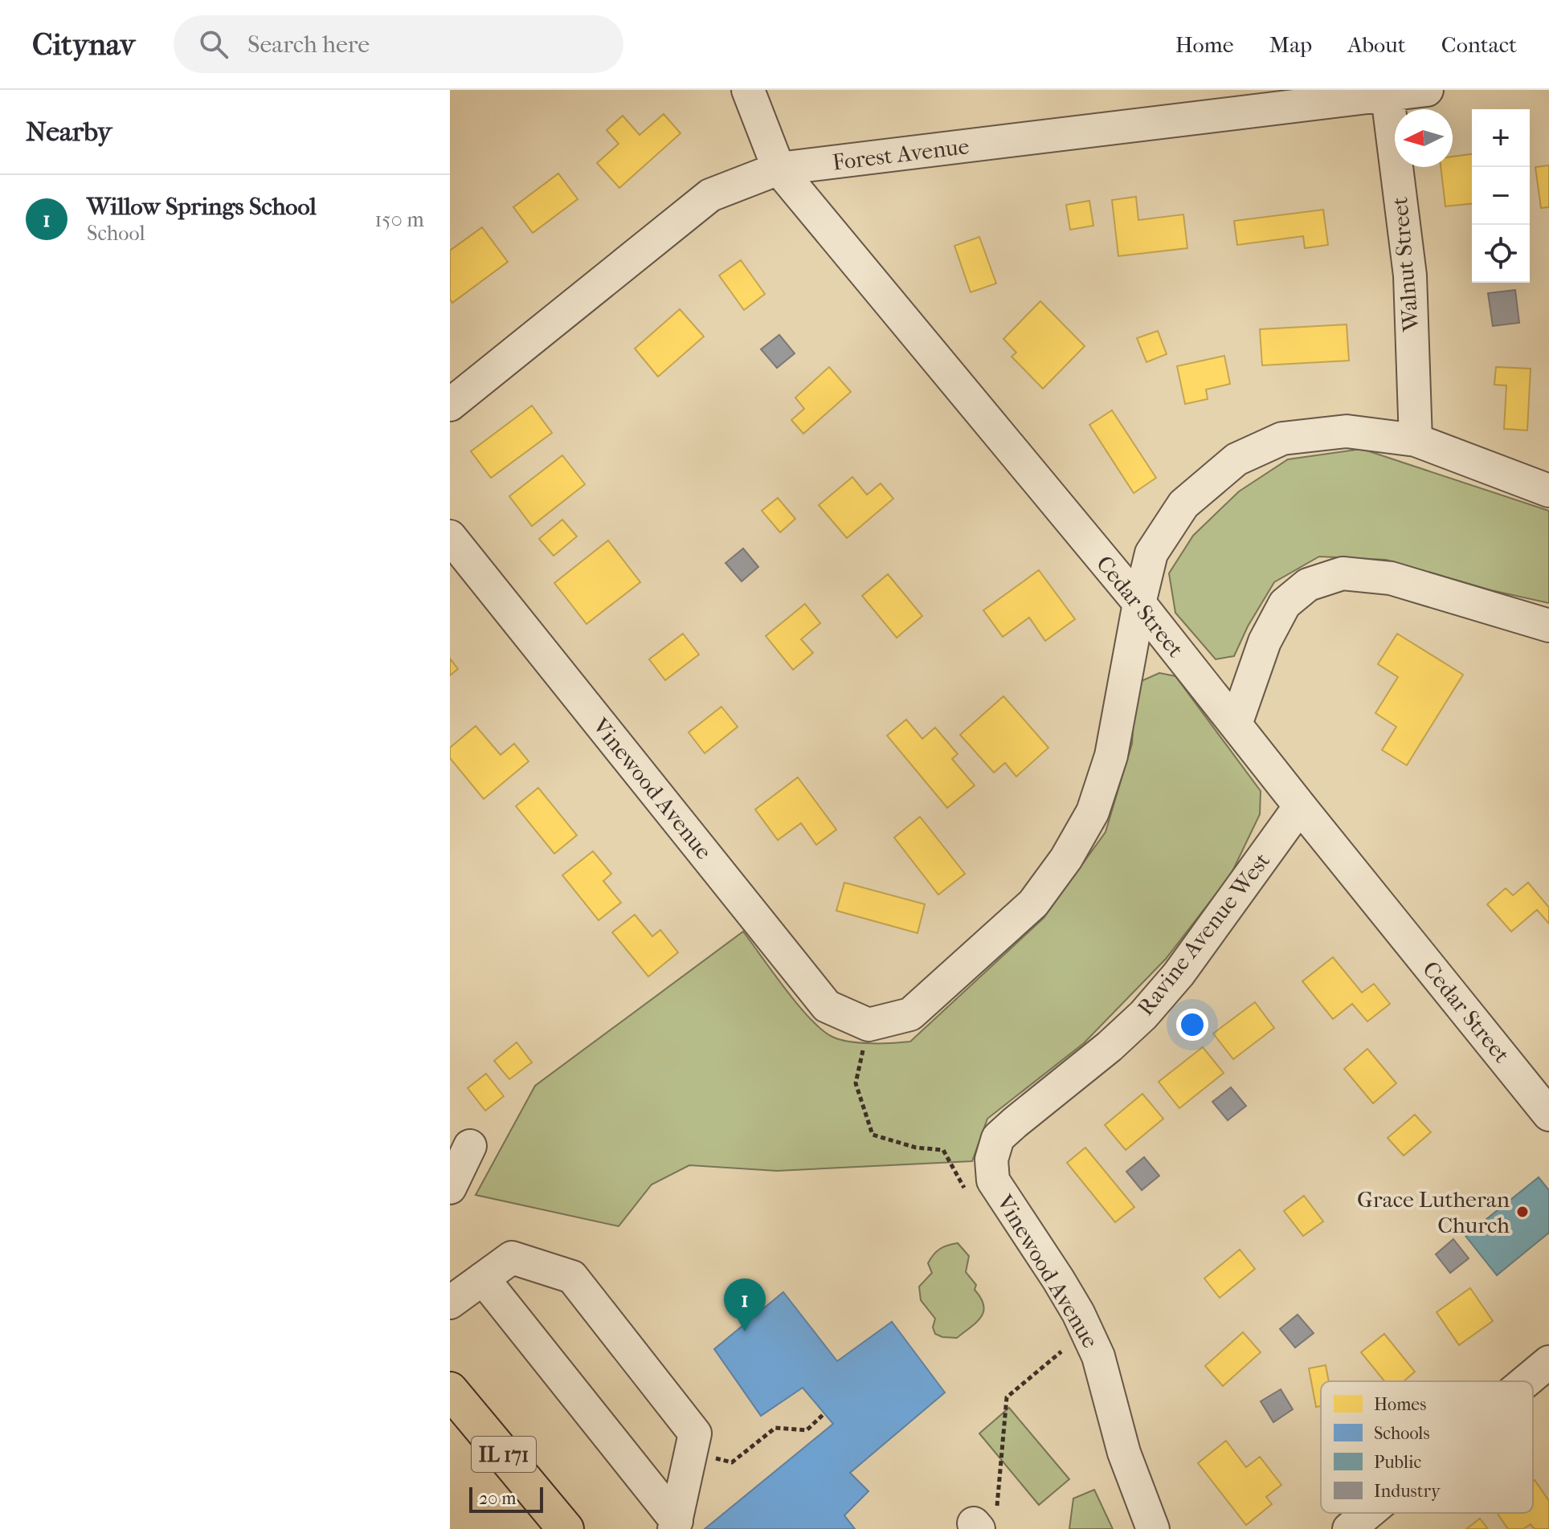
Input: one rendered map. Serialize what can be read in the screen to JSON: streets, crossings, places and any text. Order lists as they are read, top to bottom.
{
  "streets": {
    "main road": ["IL 171"],
    "street": [
      "Forest Avenue",
      "Walnut Street",
      "Cedar Street",
      "Vinewood Avenue",
      "Ravine Avenue West"
    ]
  },
  "crossings": [
    ["Forest Avenue", "Walnut Street"],
    ["Forest Avenue", "Cedar Street"],
    ["Cedar Street", "Ravine Avenue West"],
    ["Vinewood Avenue", "Ravine Avenue West"]
  ],
  "places": ["Grace Lutheran Church"],
  "legend": [
    "Homes",
    "Schools",
    "Public",
    "Industry"
  ],
  "scale_bar": "20 m",
  "north": "left",
  "page": {
    "header": "Citynav",
    "search": "Search here",
    "nav": [
      "Home",
      "Map",
      "About",
      "Contact"
    ],
    "heading": "Nearby",
    "map_buttons": ["+", "−"],
    "list": [
      {
        "mark": "1",
        "name": "Willow Springs School",
        "note": "School",
        "value": "150 m"
      }
    ],
    "pins": "1",
    "scale": "20 m"
  }
}
